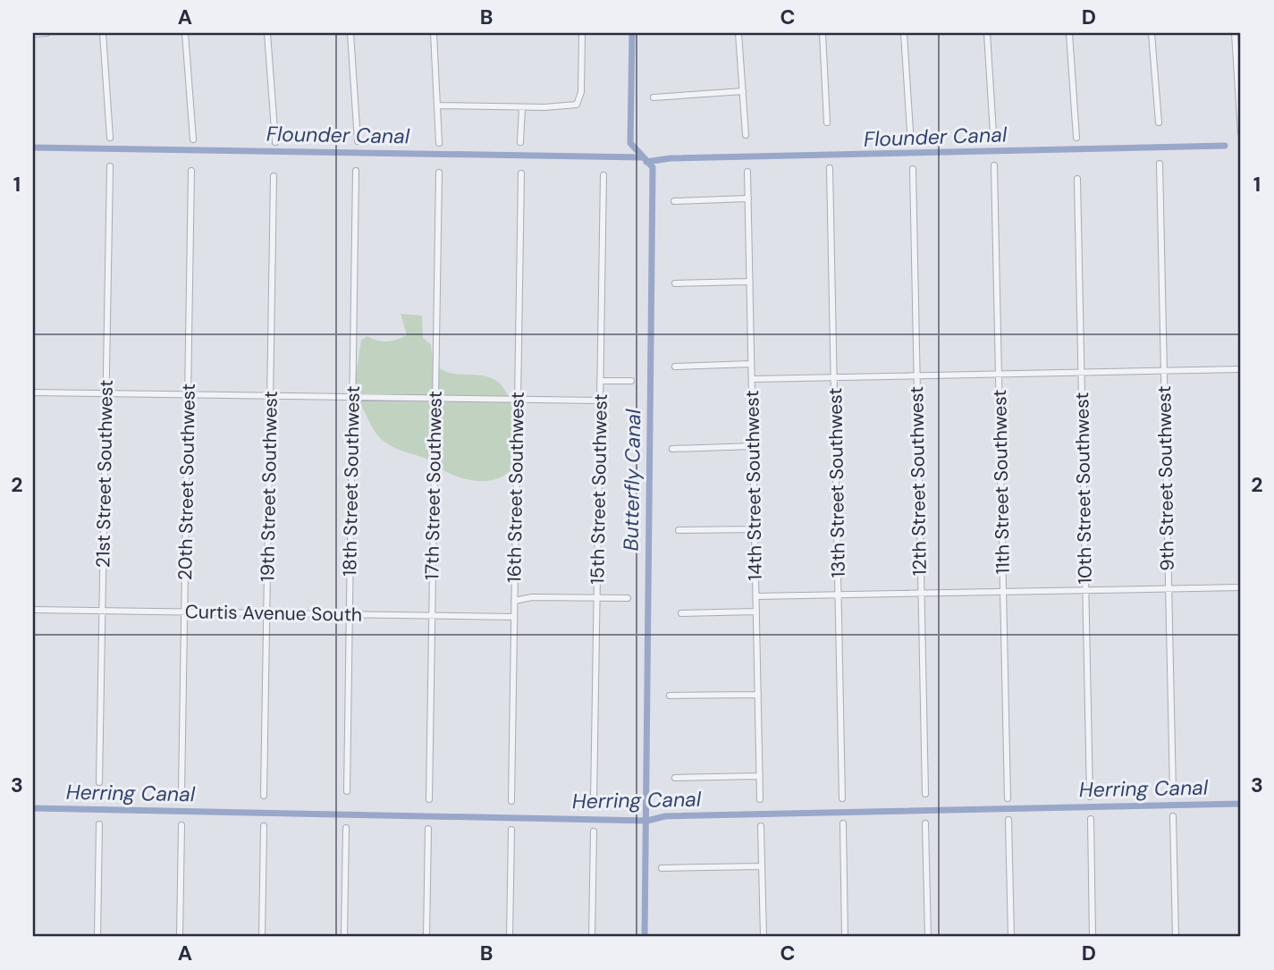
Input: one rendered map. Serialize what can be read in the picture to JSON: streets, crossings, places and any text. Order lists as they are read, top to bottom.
{
  "streets": {
    "street": [
      "21st Street Southwest",
      "9th Street Southwest",
      "18th Street Southwest",
      "12th Street Southwest",
      "20th Street Southwest",
      "11th Street Southwest",
      "13th Street Southwest",
      "17th Street Southwest",
      "14th Street Southwest",
      "19th Street Southwest",
      "16th Street Southwest",
      "10th Street Southwest",
      "15th Street Southwest",
      "Curtis Avenue South"
    ]
  },
  "crossings": [
    ["21st Street Southwest", "Curtis Avenue South"],
    ["18th Street Southwest", "Curtis Avenue South"],
    ["20th Street Southwest", "Curtis Avenue South"],
    ["17th Street Southwest", "Curtis Avenue South"],
    ["19th Street Southwest", "Curtis Avenue South"],
    ["16th Street Southwest", "Curtis Avenue South"]
  ],
  "water": ["Flounder Canal", "Butterfly Canal", "Herring Canal"],
  "grid": {
    "columns": [
      "A",
      "B",
      "C",
      "D"
    ],
    "rows": ["1", "2", "3"]
  }
}
